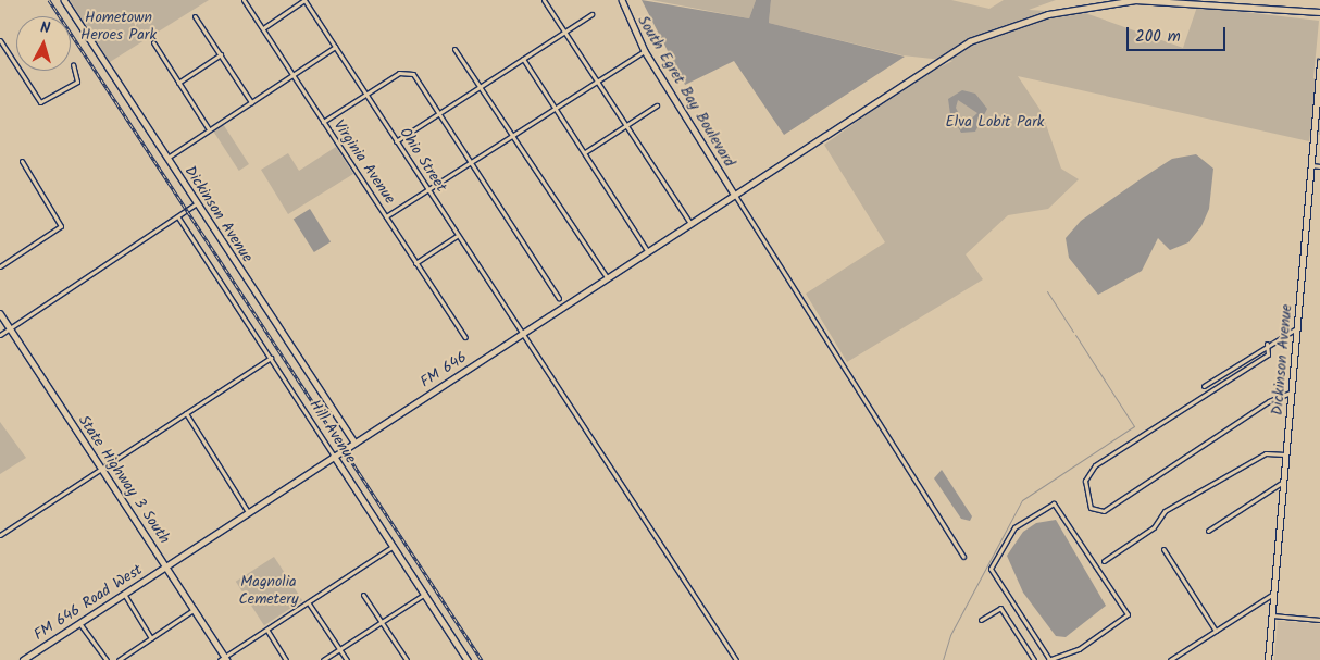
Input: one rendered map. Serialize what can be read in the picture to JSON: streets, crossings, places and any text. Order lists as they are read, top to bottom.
{
  "streets": {
    "main road": [
      "South Egret Bay Boulevard",
      "Dickinson Avenue",
      "FM 646",
      "Hill Avenue",
      "State Highway 3 South",
      "FM 646 Road West"
    ],
    "street": ["Ohio Street", "Virginia Avenue"]
  },
  "crossings": [
    ["South Egret Bay Boulevard", "FM 646"],
    ["Ohio Street", "FM 646"],
    ["Dickinson Avenue", "FM 646"],
    ["FM 646", "Hill Avenue"],
    ["FM 646", "State Highway 3 South"],
    ["FM 646", "FM 646 Road West"],
    ["State Highway 3 South", "FM 646 Road West"]
  ],
  "parks": ["Hometown Heroes Park", "Elva Lobit Park", "Magnolia Cemetery"],
  "scale_bar": "200 m",
  "north": "top"
}
